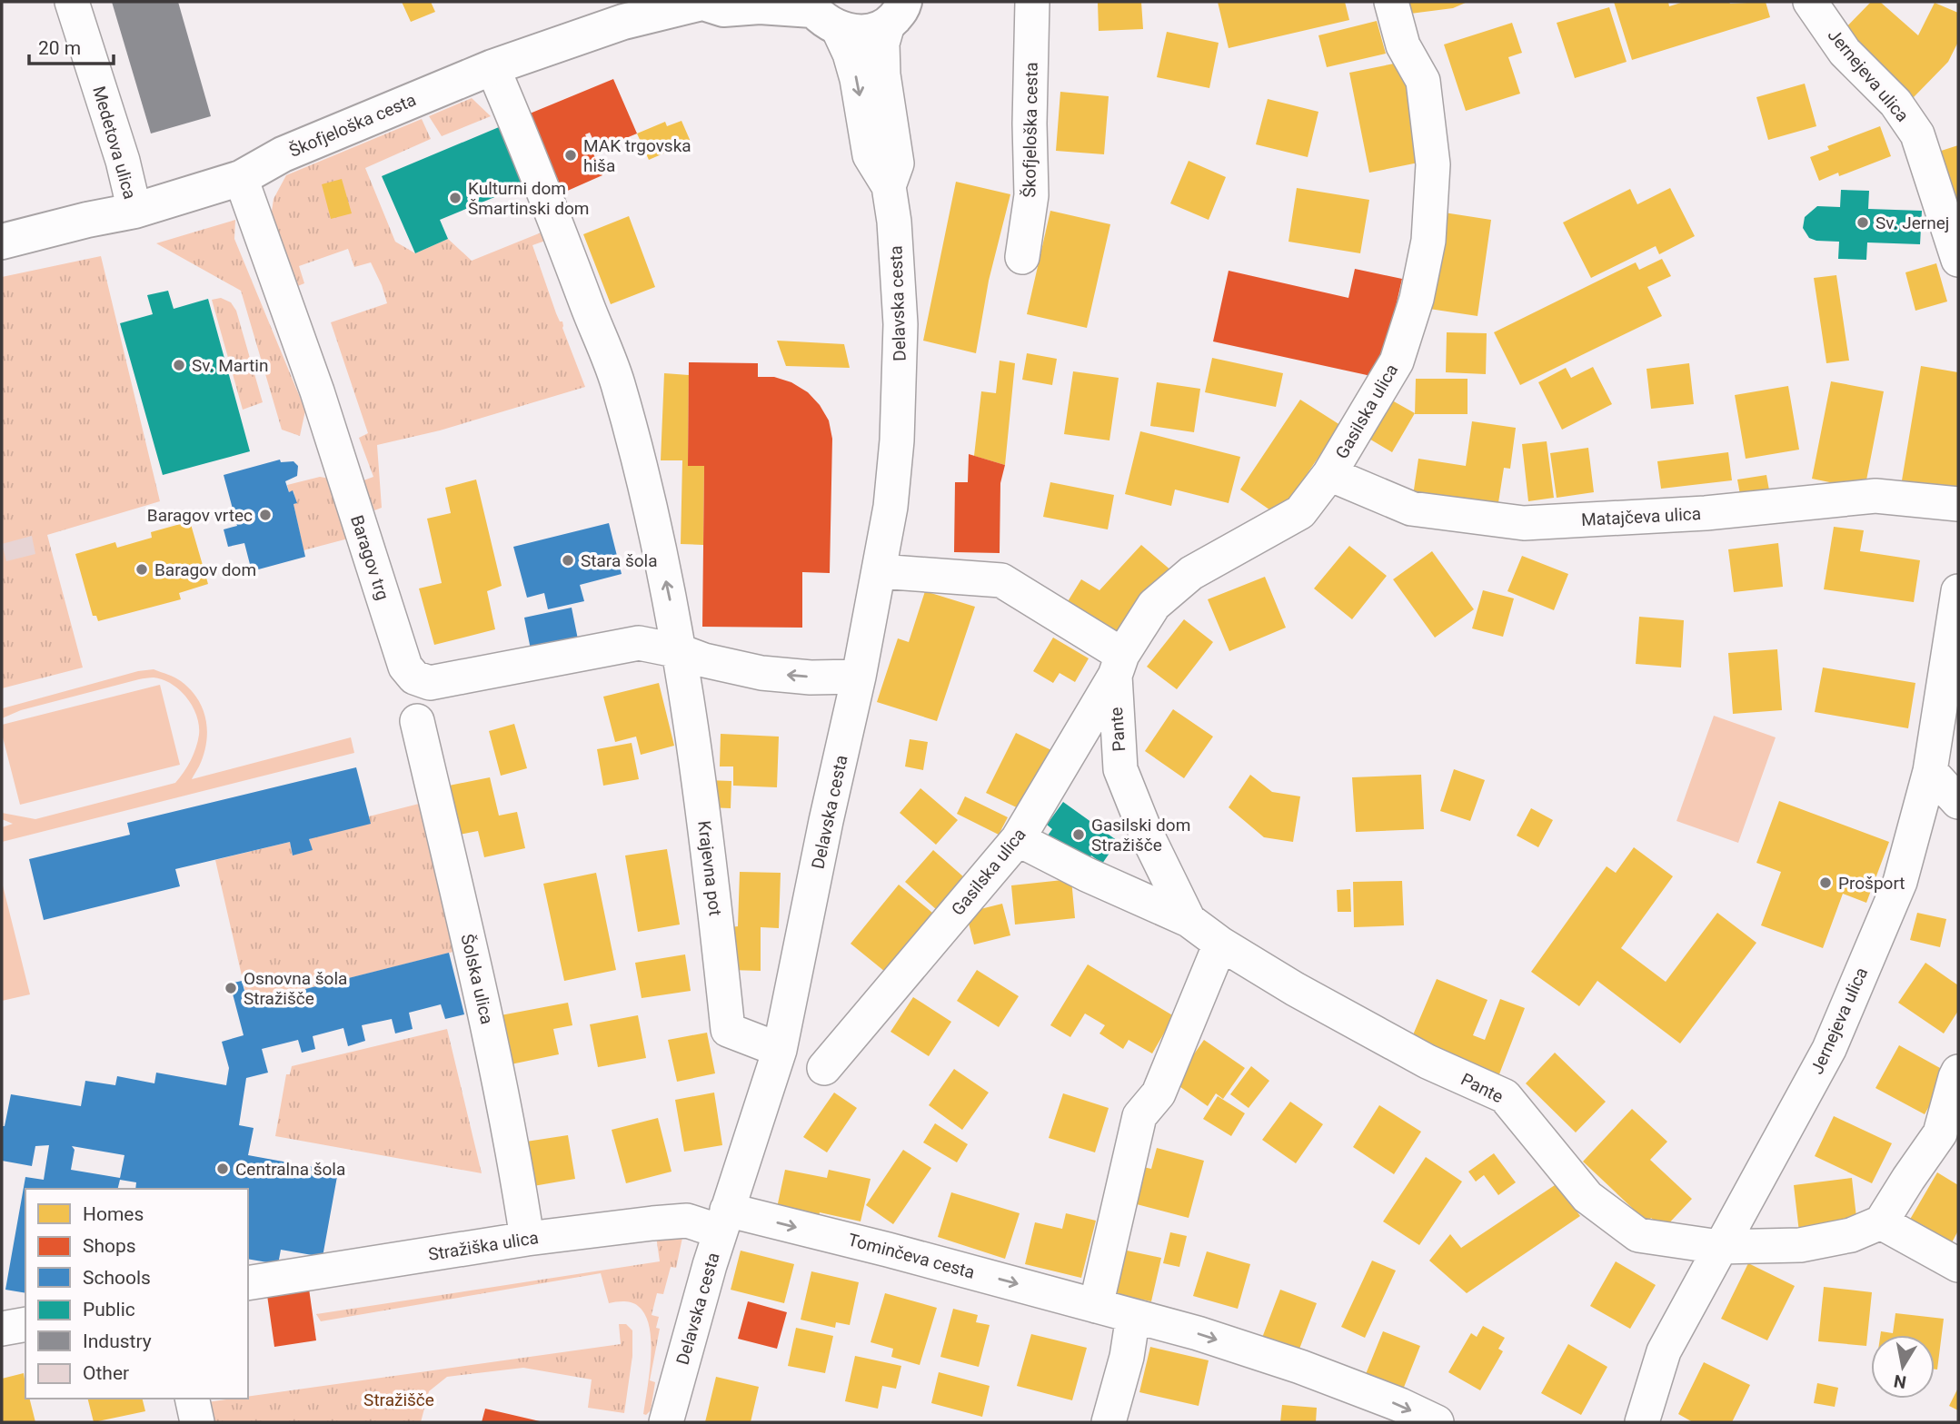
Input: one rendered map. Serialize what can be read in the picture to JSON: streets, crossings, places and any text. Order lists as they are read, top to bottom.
{
  "streets": {
    "street": [
      "Jernejeva ulica",
      "Škofjeloška cesta",
      "Medetova ulica",
      "Delavska cesta",
      "Gasilska ulica",
      "Matajčeva ulica",
      "Baragov trg",
      "Pante",
      "Krajevna pot",
      "Šolska ulica",
      "Stražiška ulica",
      "Tominčeva cesta"
    ]
  },
  "crossings": [
    ["Jernejeva ulica", "Pante"],
    ["Škofjeloška cesta", "Medetova ulica"],
    ["Škofjeloška cesta", "Delavska cesta"],
    ["Škofjeloška cesta", "Baragov trg"],
    ["Delavska cesta", "Baragov trg"],
    ["Delavska cesta", "Krajevna pot"],
    ["Delavska cesta", "Stražiška ulica"],
    ["Delavska cesta", "Tominčeva cesta"],
    ["Gasilska ulica", "Matajčeva ulica"],
    ["Gasilska ulica", "Pante"],
    ["Baragov trg", "Krajevna pot"],
    ["Šolska ulica", "Stražiška ulica"],
    ["Stražiška ulica", "Tominčeva cesta"]
  ],
  "one_way": ["Tominčeva cesta"],
  "parks": ["Stražišče"],
  "places": [
    "MAK trgovska hiša",
    "Kulturni dom Šmartinski dom",
    "Sv. Jernej",
    "Sv. Martin",
    "Baragov vrtec",
    "Stara šola",
    "Baragov dom",
    "Gasilski dom Stražišče",
    "Prošport",
    "Osnovna šola Stražišče",
    "Centralna šola"
  ],
  "legend": [
    "Homes",
    "Shops",
    "Schools",
    "Public",
    "Industry",
    "Other"
  ],
  "scale_bar": "20 m",
  "north": "bottom"
}
